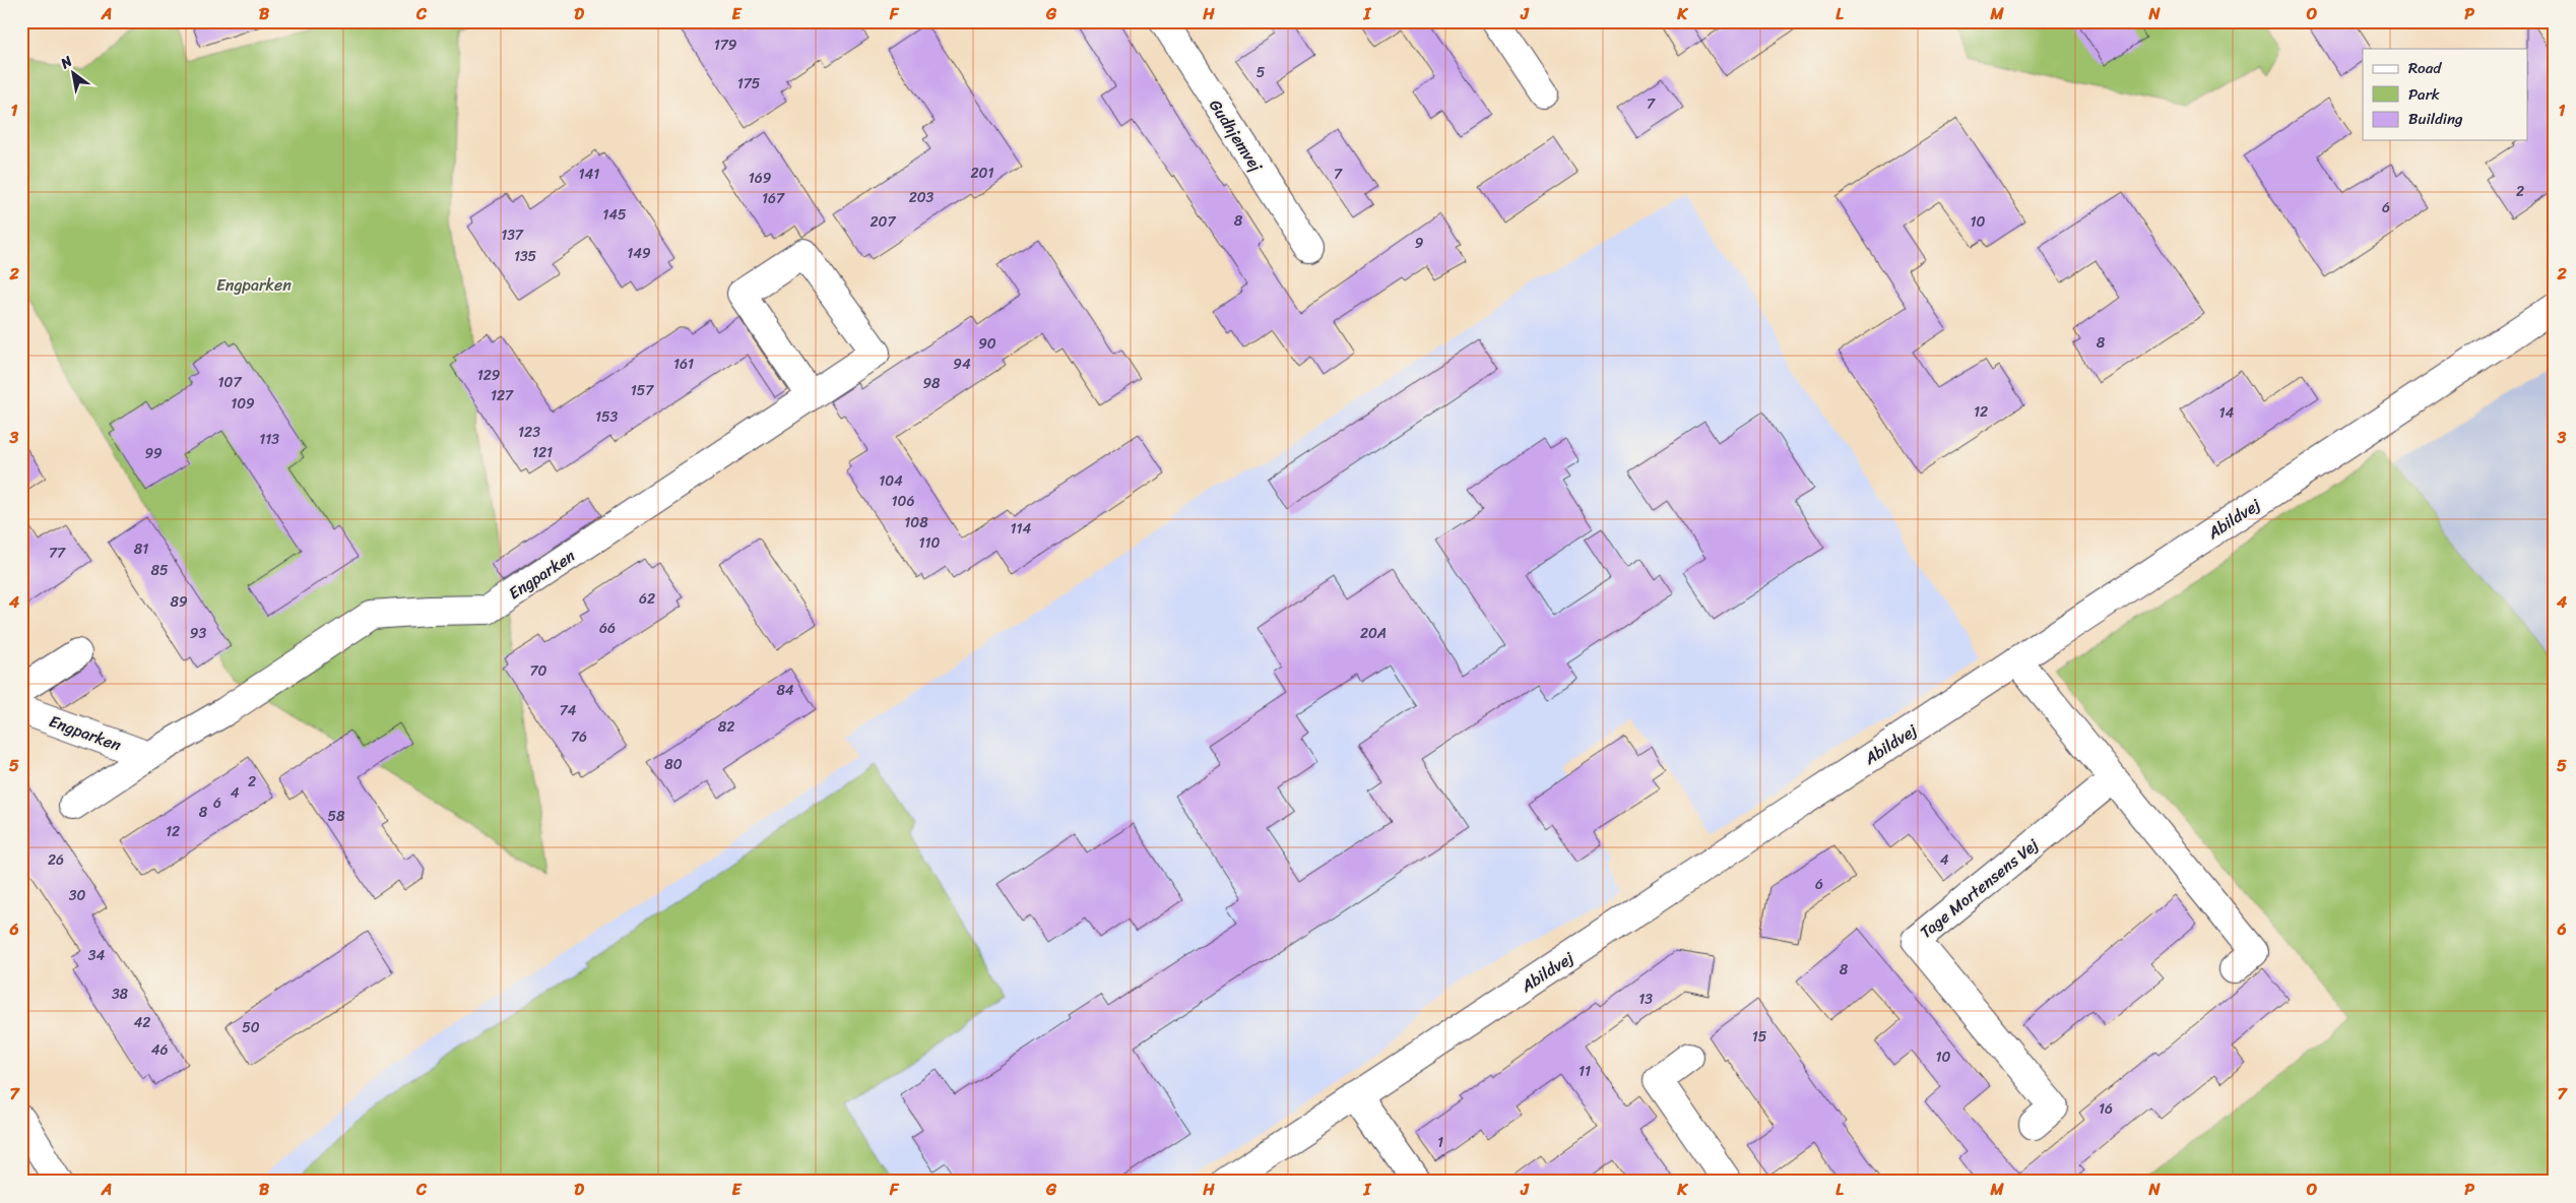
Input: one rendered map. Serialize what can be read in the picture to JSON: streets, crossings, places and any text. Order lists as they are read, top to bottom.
{
  "streets": {
    "street": [
      "Gudhjemvej",
      "Abildvej",
      "Engparken",
      "Tage Mortensens Vej"
    ]
  },
  "parks": ["Engparken"],
  "house_numbers": [
    "179",
    "5",
    "175",
    "7",
    "201",
    "141",
    "7",
    "169",
    "2",
    "203",
    "167",
    "6",
    "145",
    "8",
    "207",
    "10",
    "137",
    "9",
    "149",
    "135",
    "8",
    "90",
    "161",
    "94",
    "129",
    "107",
    "98",
    "157",
    "127",
    "109",
    "12",
    "14",
    "153",
    "123",
    "113",
    "121",
    "99",
    "104",
    "106",
    "108",
    "114",
    "110",
    "81",
    "77",
    "85",
    "62",
    "89",
    "66",
    "93",
    "20A",
    "70",
    "84",
    "74",
    "82",
    "76",
    "80",
    "2",
    "4",
    "6",
    "8",
    "58",
    "12",
    "26",
    "4",
    "6",
    "30",
    "34",
    "8",
    "38",
    "13",
    "42",
    "50",
    "15",
    "46",
    "10",
    "11",
    "16",
    "1"
  ],
  "legend": ["Road", "Park", "Building"],
  "north": "top left",
  "grid": {
    "columns": [
      "A",
      "B",
      "C",
      "D",
      "E",
      "F",
      "G",
      "H",
      "I",
      "J",
      "K",
      "L",
      "M",
      "N",
      "O",
      "P"
    ],
    "rows": [
      "1",
      "2",
      "3",
      "4",
      "5",
      "6",
      "7"
    ]
  }
}
